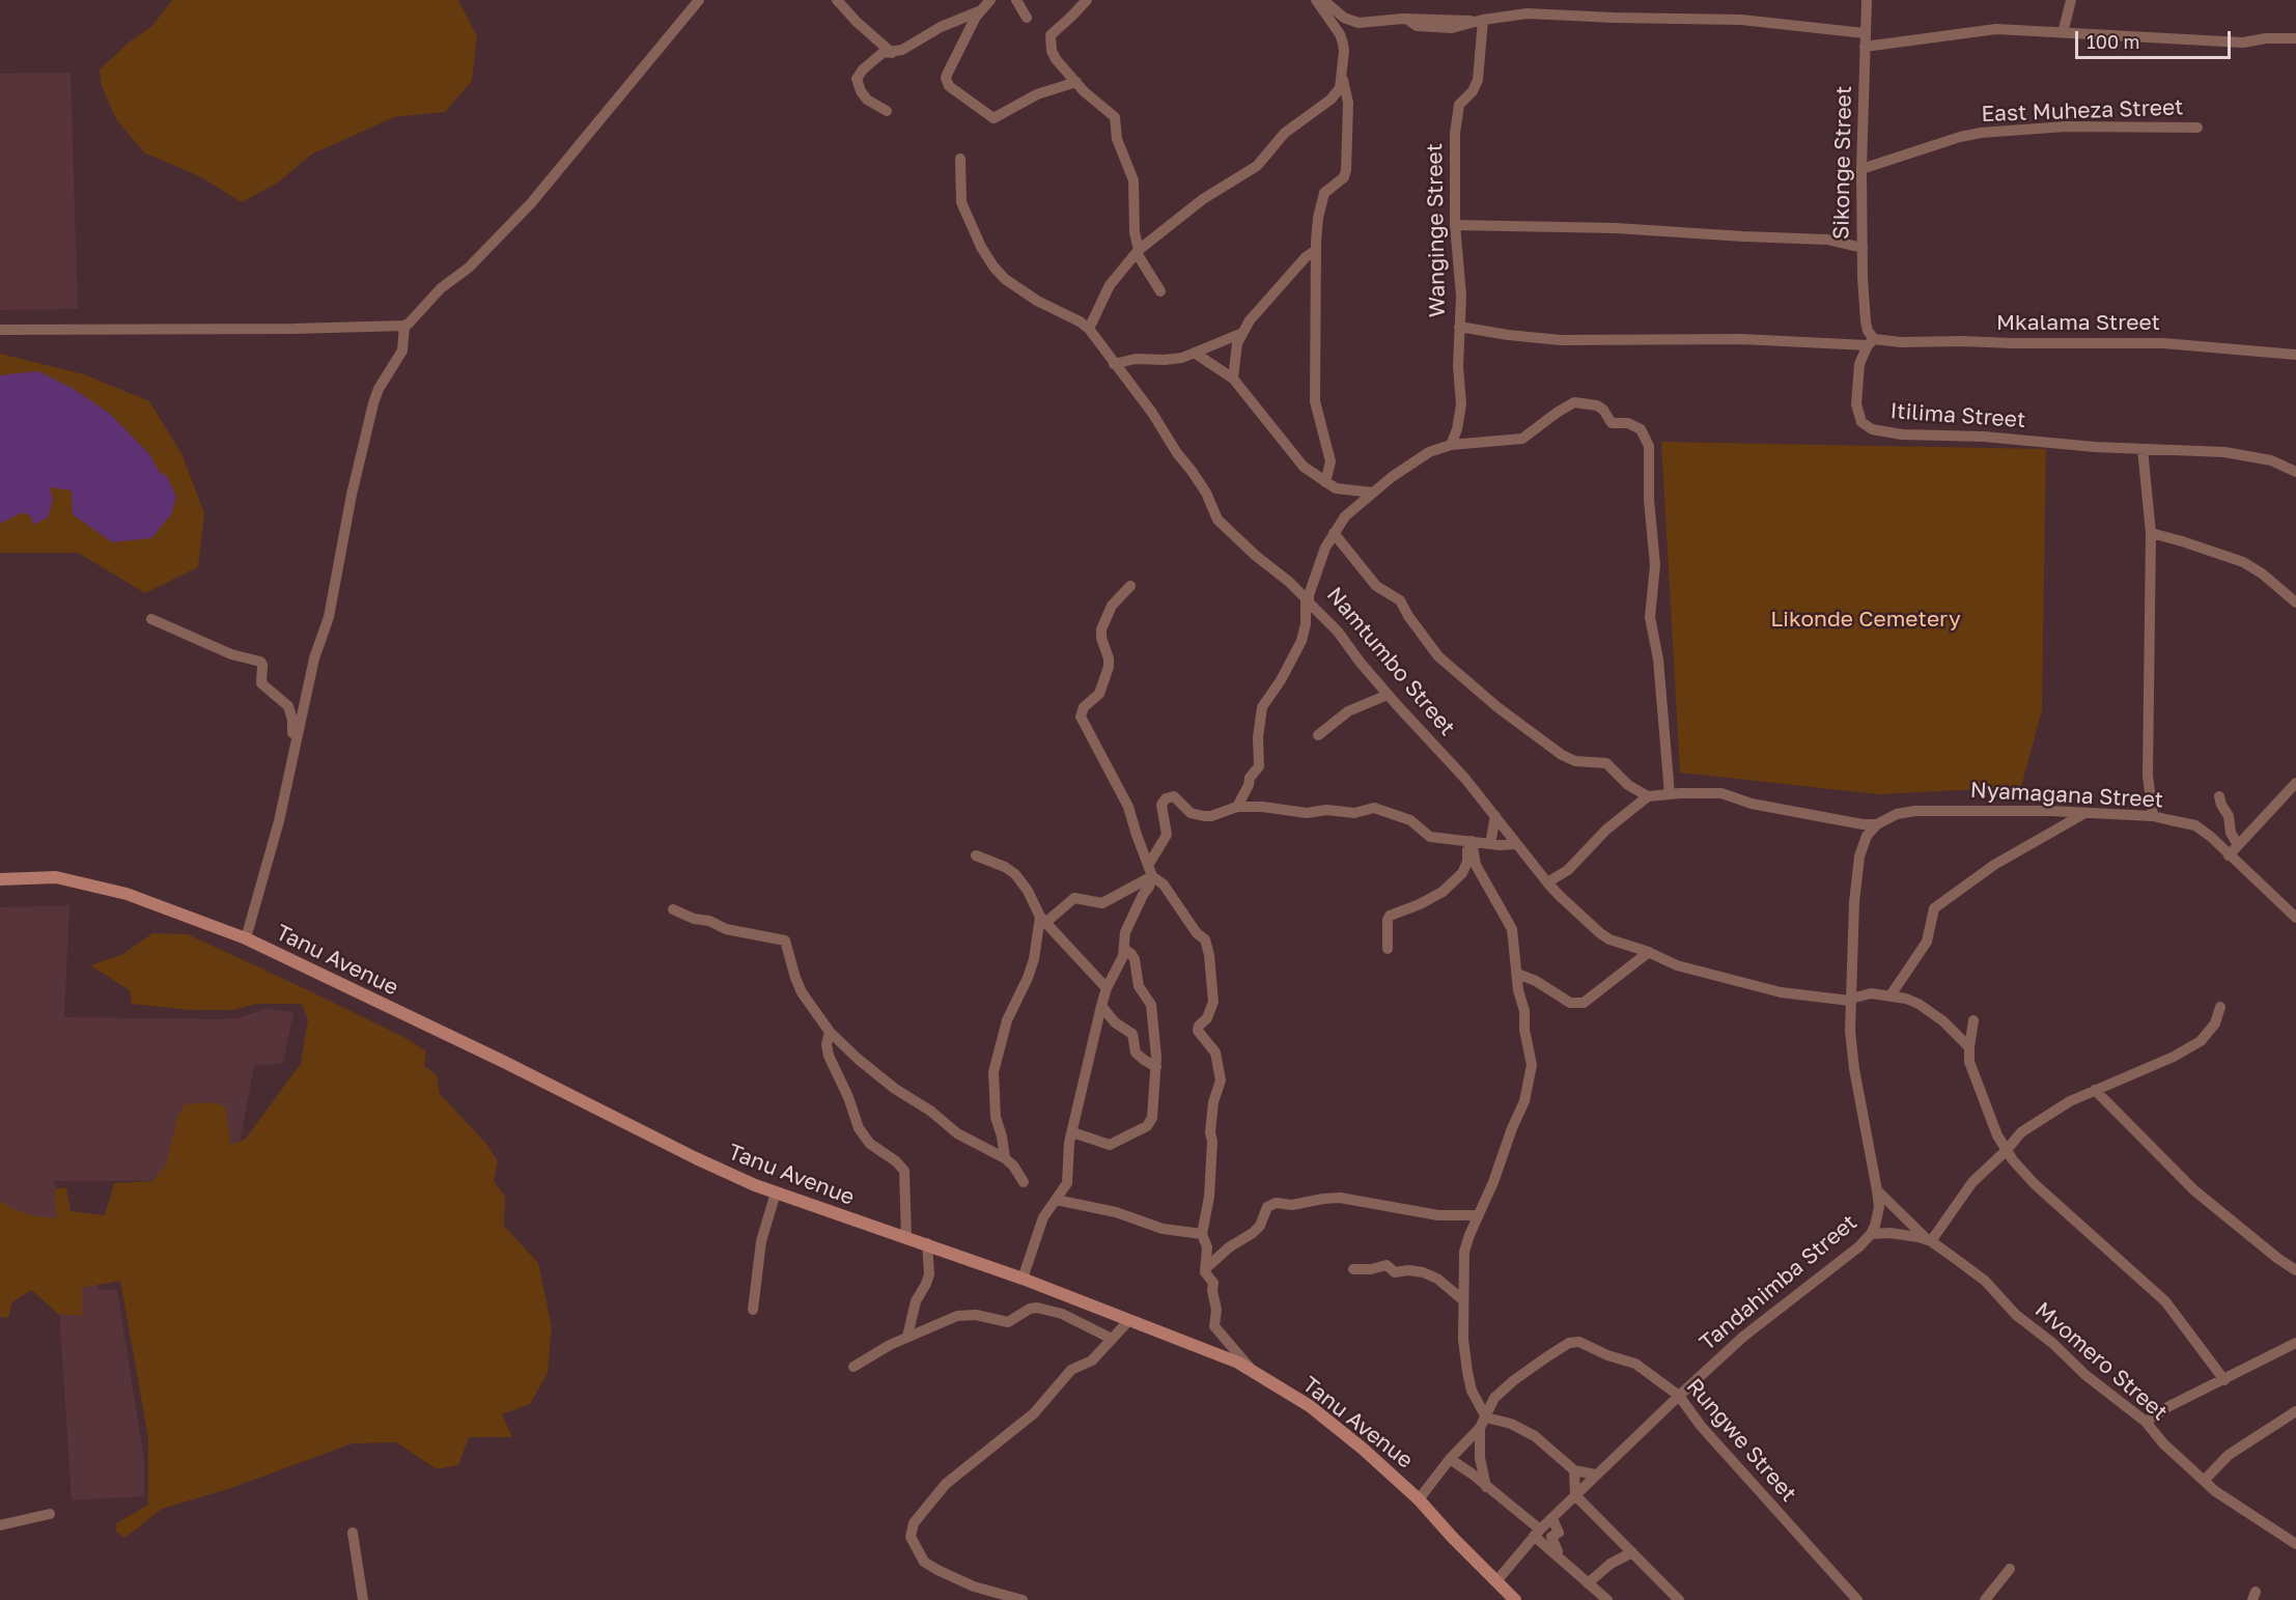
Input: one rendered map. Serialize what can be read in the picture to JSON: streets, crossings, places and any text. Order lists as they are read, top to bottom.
{
  "streets": {
    "street": [
      "East Muheza Street",
      "Sikonge Street",
      "Wanginge Street",
      "Mkalama Street",
      "Itilima Street",
      "Namtumbo Street",
      "Nyamagana Street",
      "Tanu Avenue",
      "Tandahimba Street",
      "Mvomero Street",
      "Rungwe Street"
    ]
  },
  "crossings": [
    ["East Muheza Street", "Sikonge Street"],
    ["Sikonge Street", "Mkalama Street"],
    ["Sikonge Street", "Itilima Street"],
    ["Wanginge Street", "Mkalama Street"],
    ["Wanginge Street", "Namtumbo Street"],
    ["Mkalama Street", "Itilima Street"],
    ["Namtumbo Street", "Tandahimba Street"],
    ["Nyamagana Street", "Tandahimba Street"],
    ["Tanu Avenue", "Tandahimba Street"],
    ["Tanu Avenue", "Rungwe Street"],
    ["Tandahimba Street", "Mvomero Street"],
    ["Tandahimba Street", "Rungwe Street"]
  ],
  "parks": ["Likonde Cemetery"],
  "scale_bar": "100 m"
}
